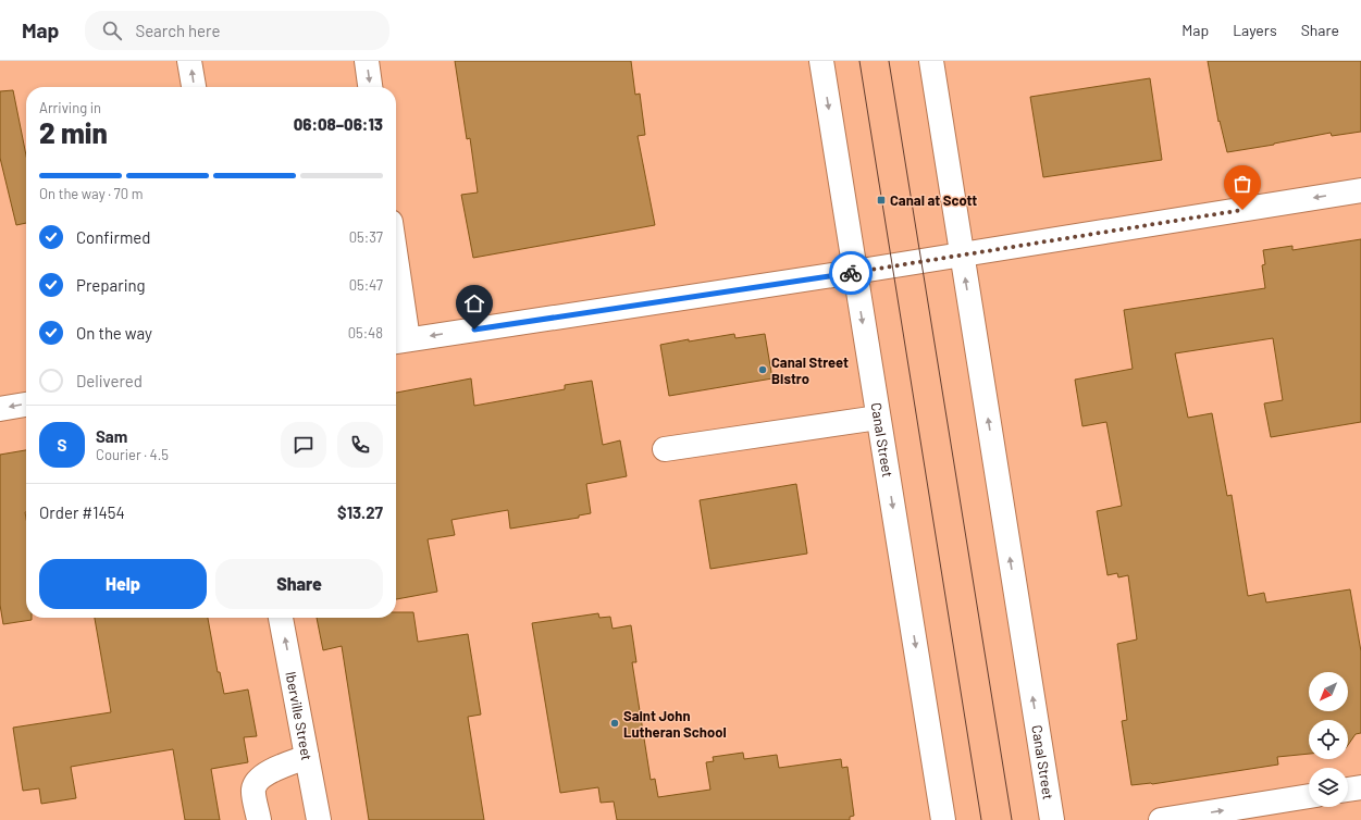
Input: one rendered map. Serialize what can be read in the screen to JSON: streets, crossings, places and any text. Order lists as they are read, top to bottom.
{
  "streets": {
    "main road": ["Canal Street", "Iberville Street"]
  },
  "one_way": ["Iberville Street"],
  "places": {
    "transit": ["Canal at Scott"],
    "other": ["Canal Street Bistro", "Saint John Lutheran School"]
  },
  "north": "bottom left",
  "page": {
    "header": "Map",
    "search": "Search here",
    "nav": ["Map", "Layers", "Share"],
    "heading": ["2 min", "Arriving in", "06:08–06:13"],
    "panel": [
      "Sam",
      "Courier · 4.5",
      "Order #1454",
      "$13.27"
    ],
    "bar": "On the way · 70 m",
    "list": [
      ["Confirmed", "05:37"],
      ["Preparing", "05:47"],
      ["On the way", "05:48"],
      "Delivered"
    ],
    "round": "S",
    "buttons": ["Help", "Share"]
  }
}
